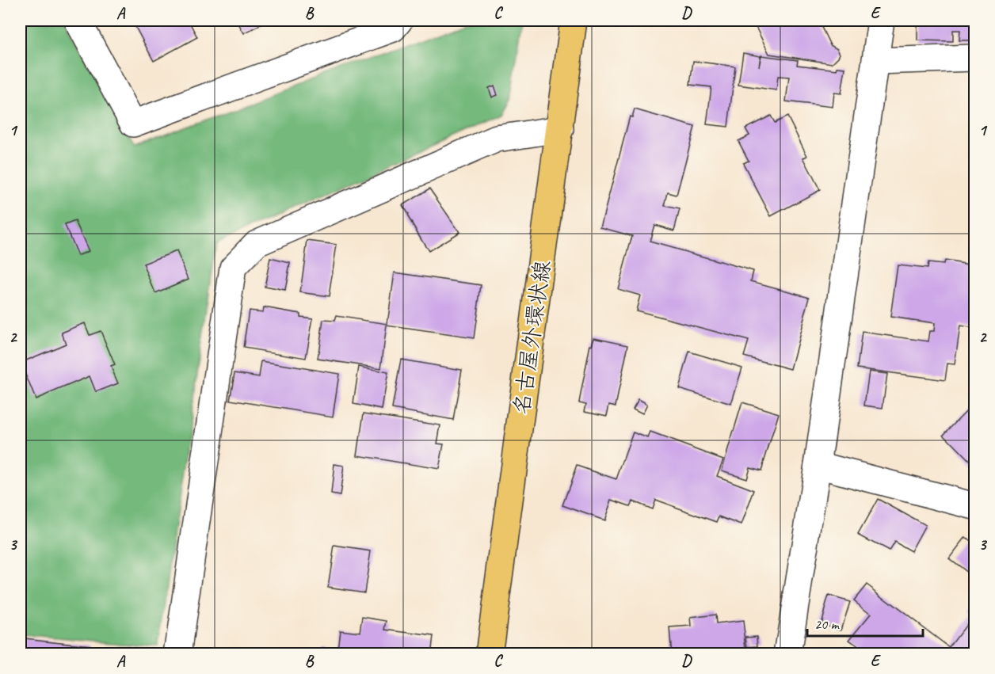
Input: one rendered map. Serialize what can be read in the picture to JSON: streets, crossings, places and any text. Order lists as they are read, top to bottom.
{
  "streets": {
    "main road": ["名古屋外環状線"]
  },
  "scale_bar": "20 m",
  "grid": {
    "columns": [
      "A",
      "B",
      "C",
      "D",
      "E"
    ],
    "rows": ["1", "2", "3"]
  }
}
